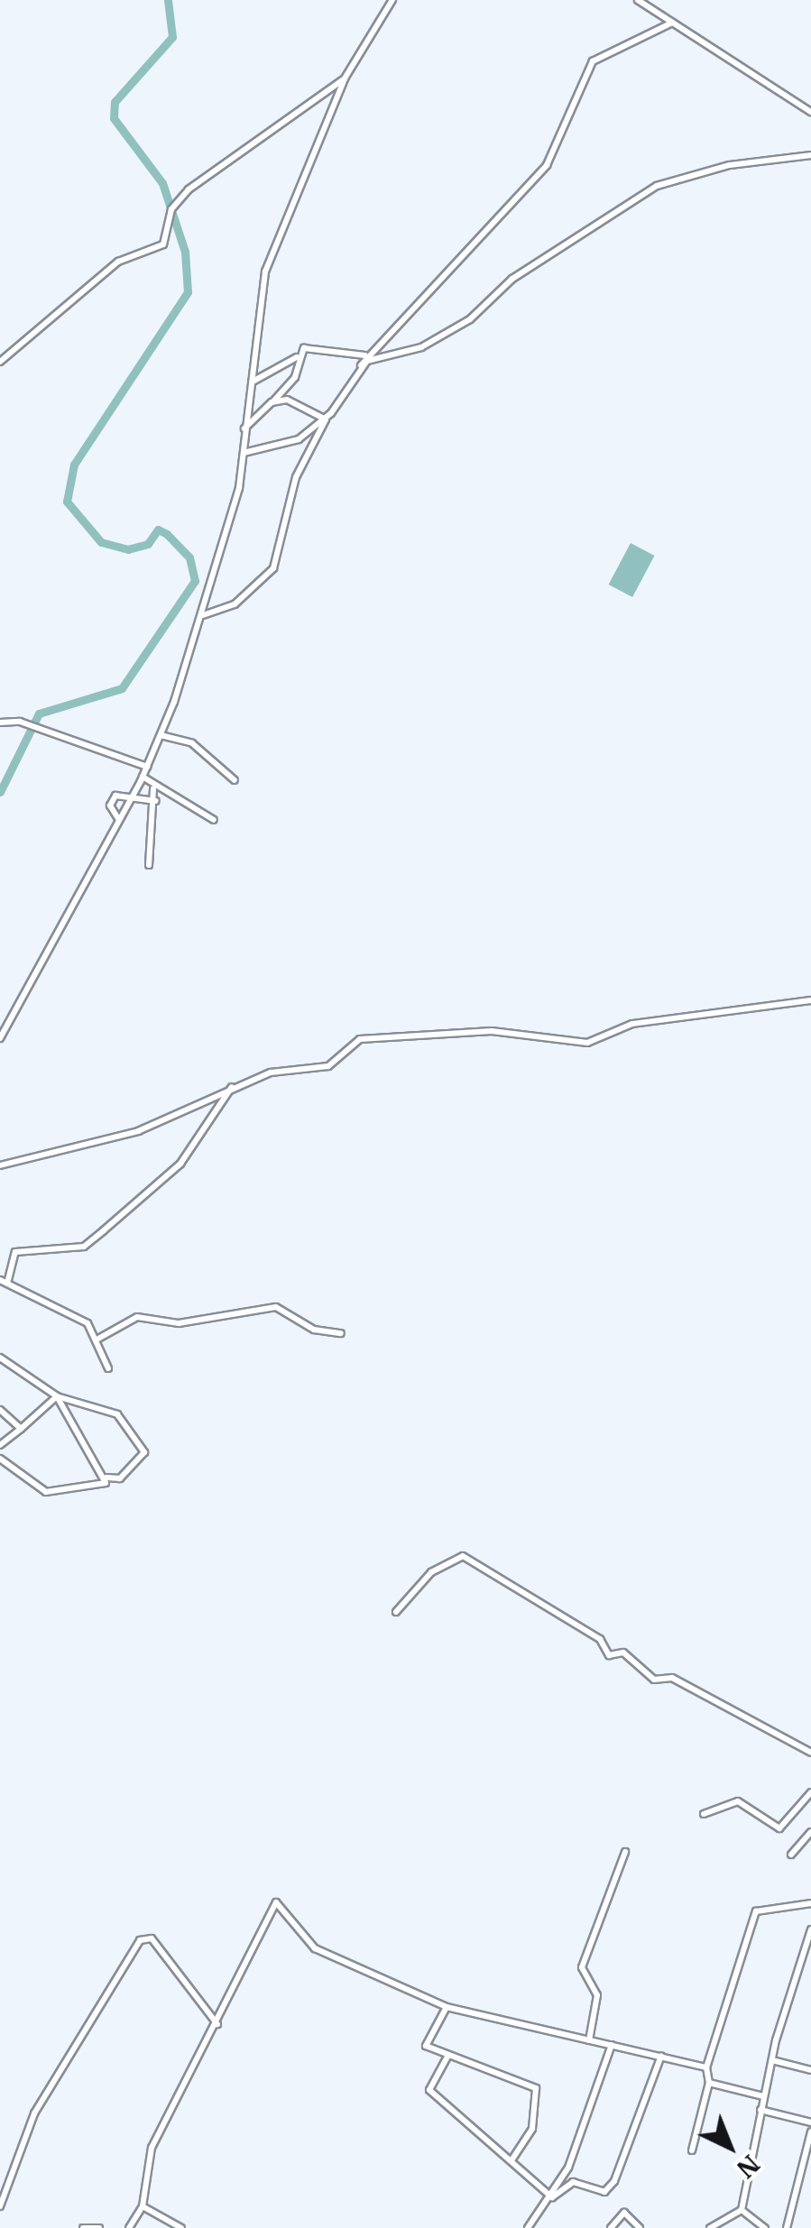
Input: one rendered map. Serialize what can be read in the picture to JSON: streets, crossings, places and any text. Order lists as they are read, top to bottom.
{
  "north": "bottom right"
}
